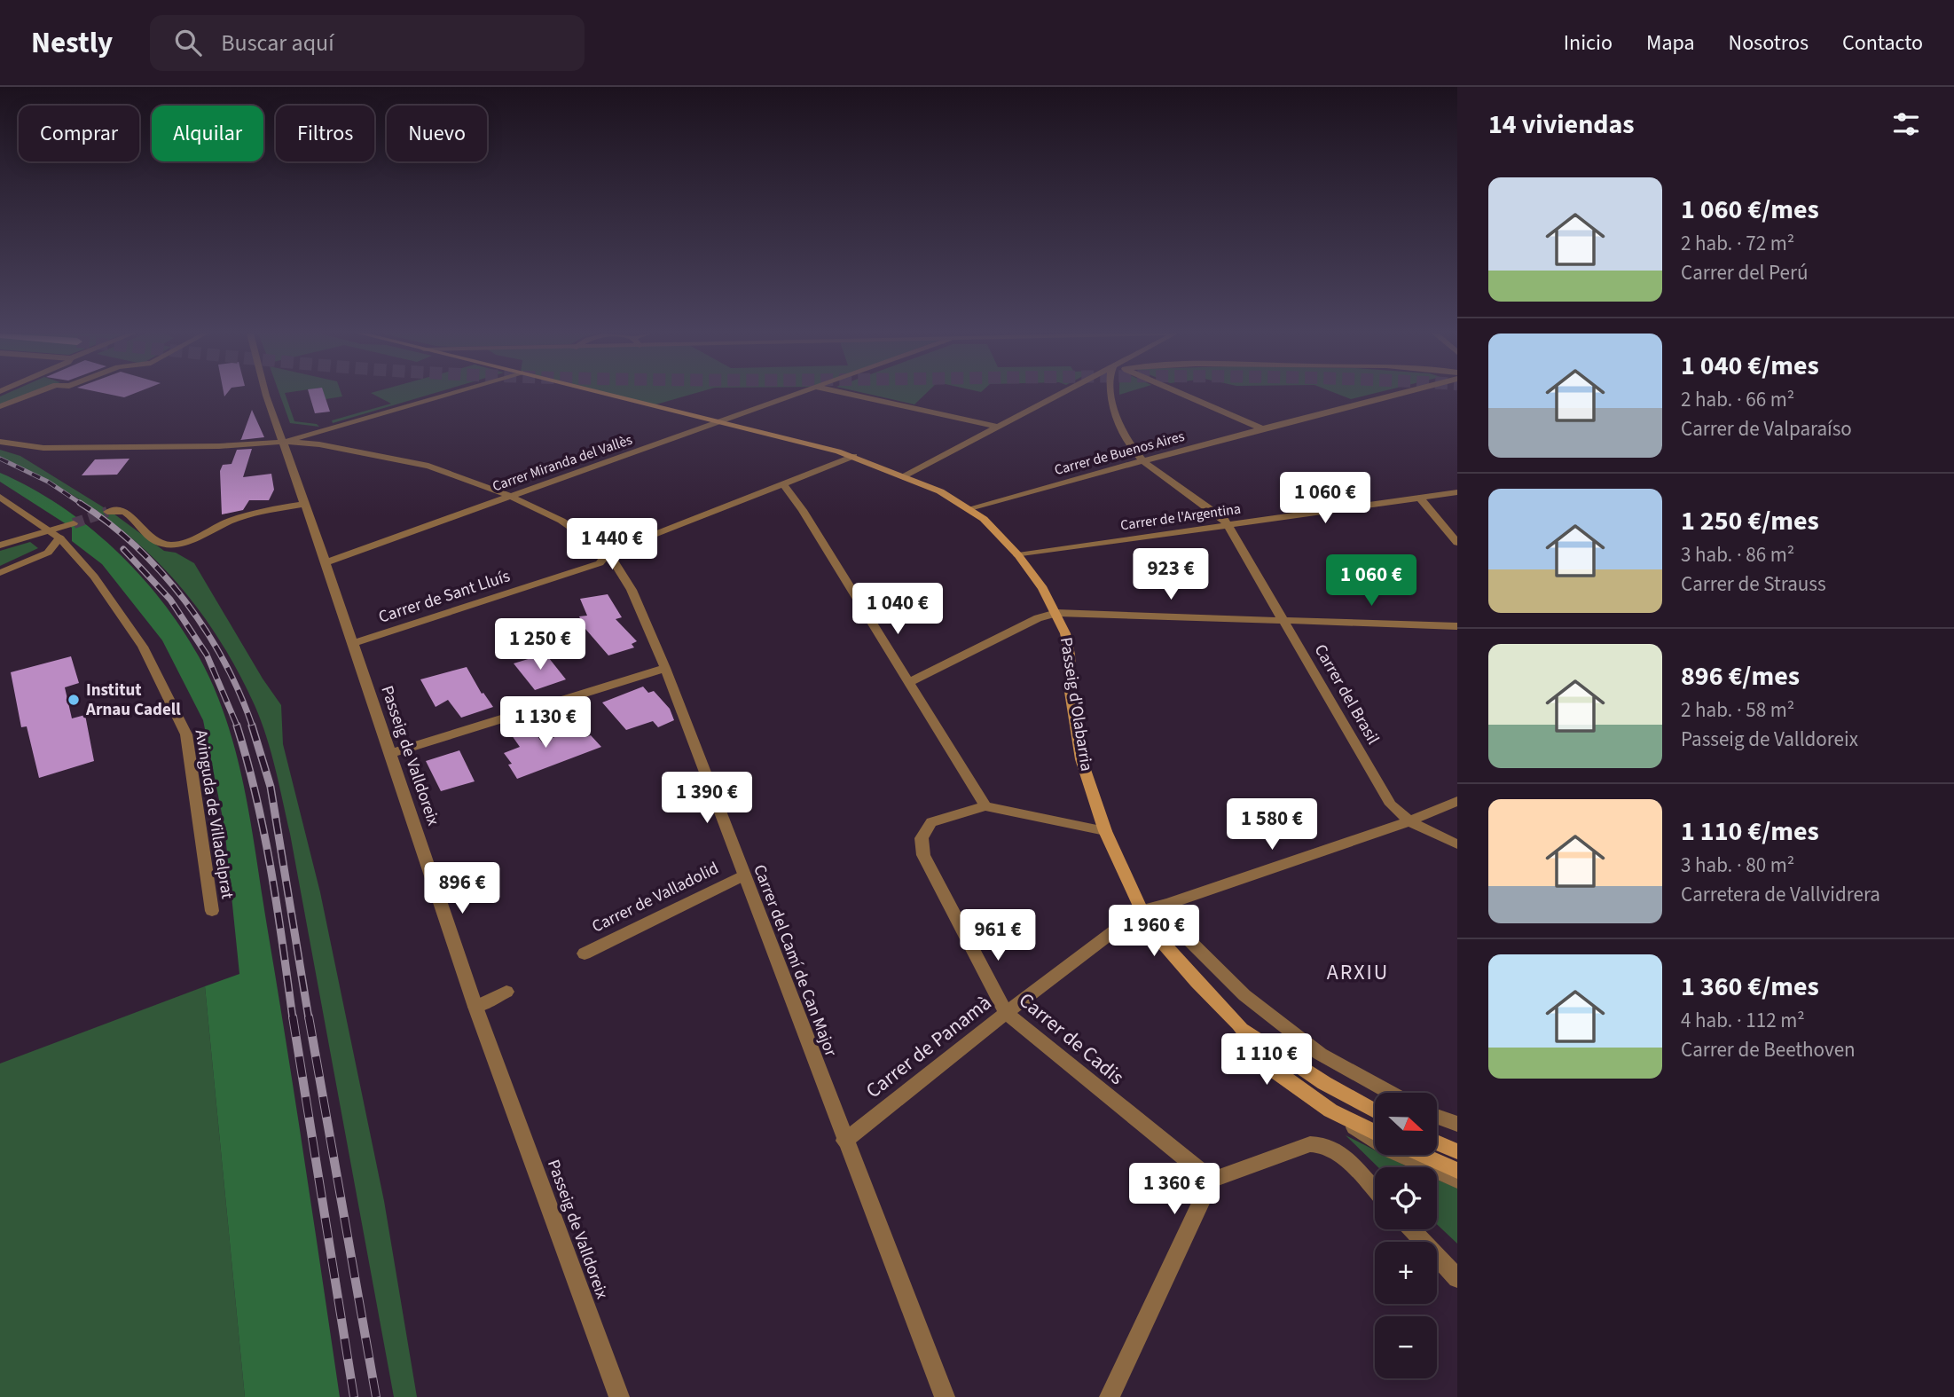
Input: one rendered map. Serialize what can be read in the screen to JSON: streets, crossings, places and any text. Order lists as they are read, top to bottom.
{
  "streets": {
    "main road": ["Passeig d'Olabarria"],
    "street": [
      "Carrer de Buenos Aires",
      "Carrer Miranda del Vallès",
      "Carrer de l'Argentina",
      "Carrer de Sant Lluís",
      "Carrer del Brasil",
      "Passeig de Valldoreix",
      "Avinguda de Villadelprat",
      "Carrer de Valladolid",
      "Carrer del Camí de Can Major",
      "Carrer de Cadis",
      "Carrer de Panamà"
    ]
  },
  "crossings": [
    ["Carrer de Buenos Aires", "Carrer del Brasil"],
    ["Carrer de Buenos Aires", "Passeig d'Olabarria"],
    ["Carrer Miranda del Vallès", "Passeig d'Olabarria"],
    ["Carrer Miranda del Vallès", "Passeig de Valldoreix"],
    ["Carrer Miranda del Vallès", "Carrer del Camí de Can Major"],
    ["Carrer de l'Argentina", "Carrer del Brasil"],
    ["Carrer de l'Argentina", "Passeig d'Olabarria"],
    ["Carrer de Sant Lluís", "Passeig d'Olabarria"],
    ["Carrer de Sant Lluís", "Passeig de Valldoreix"],
    ["Carrer de Sant Lluís", "Carrer del Camí de Can Major"],
    ["Carrer del Brasil", "Carrer de Panamà"],
    ["Passeig d'Olabarria", "Carrer de Cadis"],
    ["Passeig d'Olabarria", "Carrer de Panamà"],
    ["Passeig de Valldoreix", "Carrer del Camí de Can Major"],
    ["Carrer de Valladolid", "Carrer del Camí de Can Major"],
    ["Carrer del Camí de Can Major", "Carrer de Panamà"],
    ["Carrer de Cadis", "Carrer de Panamà"]
  ],
  "districts": ["ARXIU"],
  "places": ["Institut Arnau Cadell"],
  "north": "right",
  "page": {
    "header": "Nestly",
    "search": "Buscar aquí",
    "nav": [
      "Inicio",
      "Mapa",
      "Nosotros",
      "Contacto"
    ],
    "heading": "14 viviendas",
    "chip": [
      "Comprar",
      "Alquilar",
      "Filtros",
      "Nuevo"
    ],
    "list": [
      {
        "name": "1 060 €/mes",
        "note": "2 hab. · 72 m² · Carrer del Perú"
      },
      {
        "name": "1 040 €/mes",
        "note": "2 hab. · 66 m² · Carrer de Valparaíso"
      },
      {
        "name": "1 250 €/mes",
        "note": "3 hab. · 86 m² · Carrer de Strauss"
      },
      {
        "name": "896 €/mes",
        "note": "2 hab. · 58 m² · Passeig de Valldoreix"
      },
      {
        "name": "1 110 €/mes",
        "note": "3 hab. · 80 m² · Carretera de Vallvidrera"
      },
      {
        "name": "1 360 €/mes",
        "note": "4 hab. · 112 m² · Carrer de Beethoven"
      }
    ],
    "price": [
      "1 060 €",
      "1 440 €",
      "923 €",
      "1 060 €",
      "1 040 €",
      "1 250 €",
      "1 130 €",
      "1 390 €",
      "1 580 €",
      "896 €",
      "1 960 €",
      "961 €",
      "1 110 €",
      "1 360 €"
    ],
    "map_buttons": ["+", "−"]
  }
}
